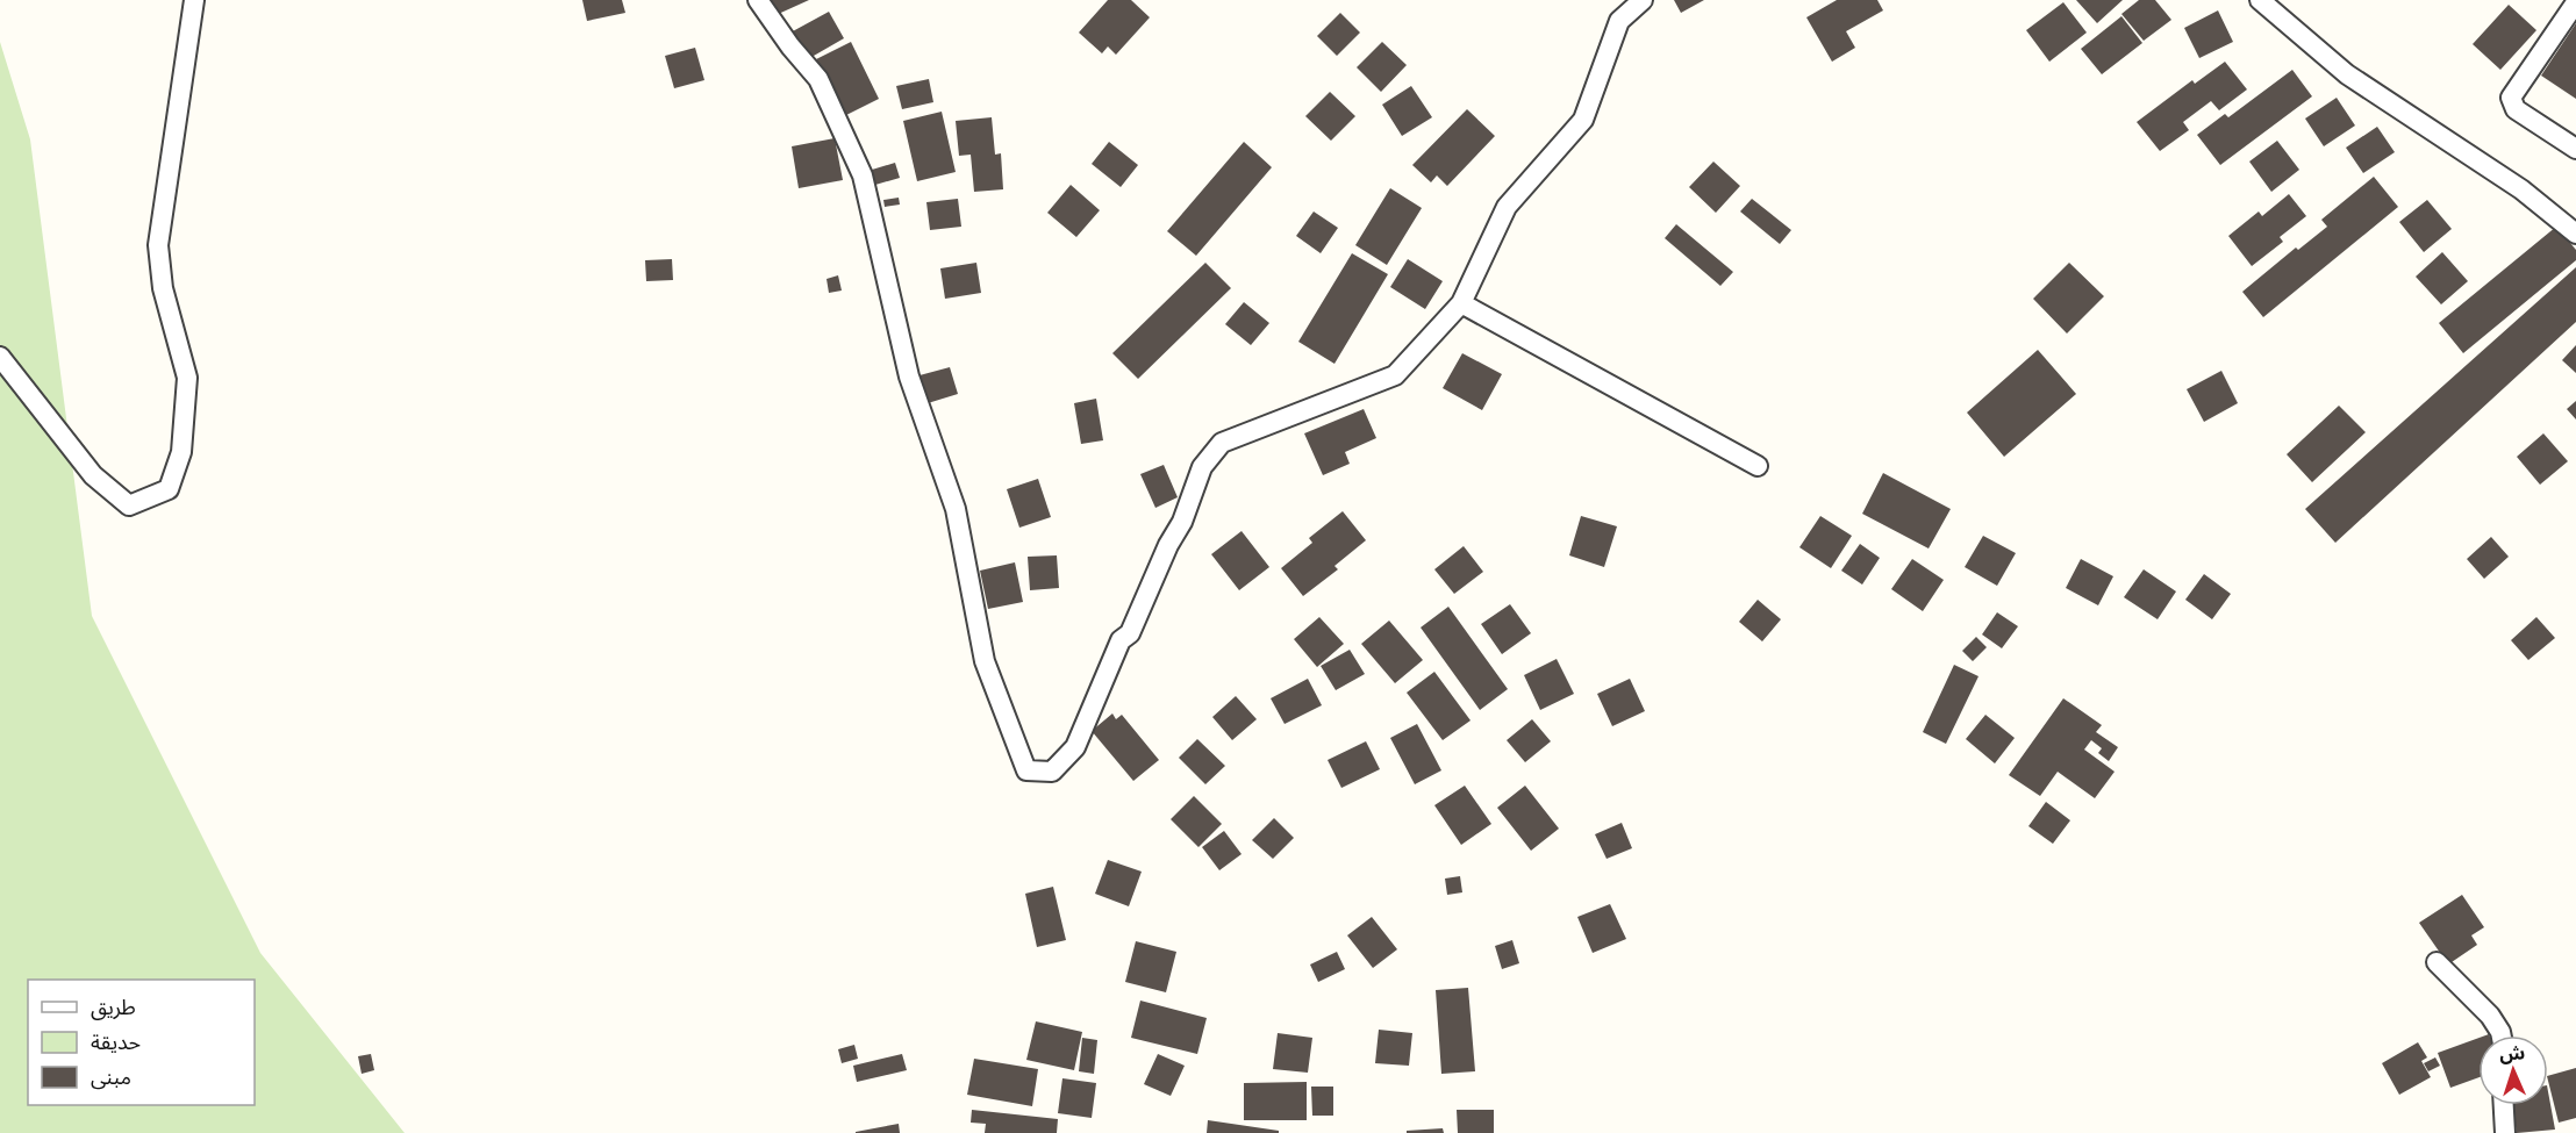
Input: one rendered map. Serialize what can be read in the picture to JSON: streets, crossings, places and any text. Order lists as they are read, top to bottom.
{
  "legend": ["طريق", "حديقة", "مبنى"],
  "north": "top"
}
